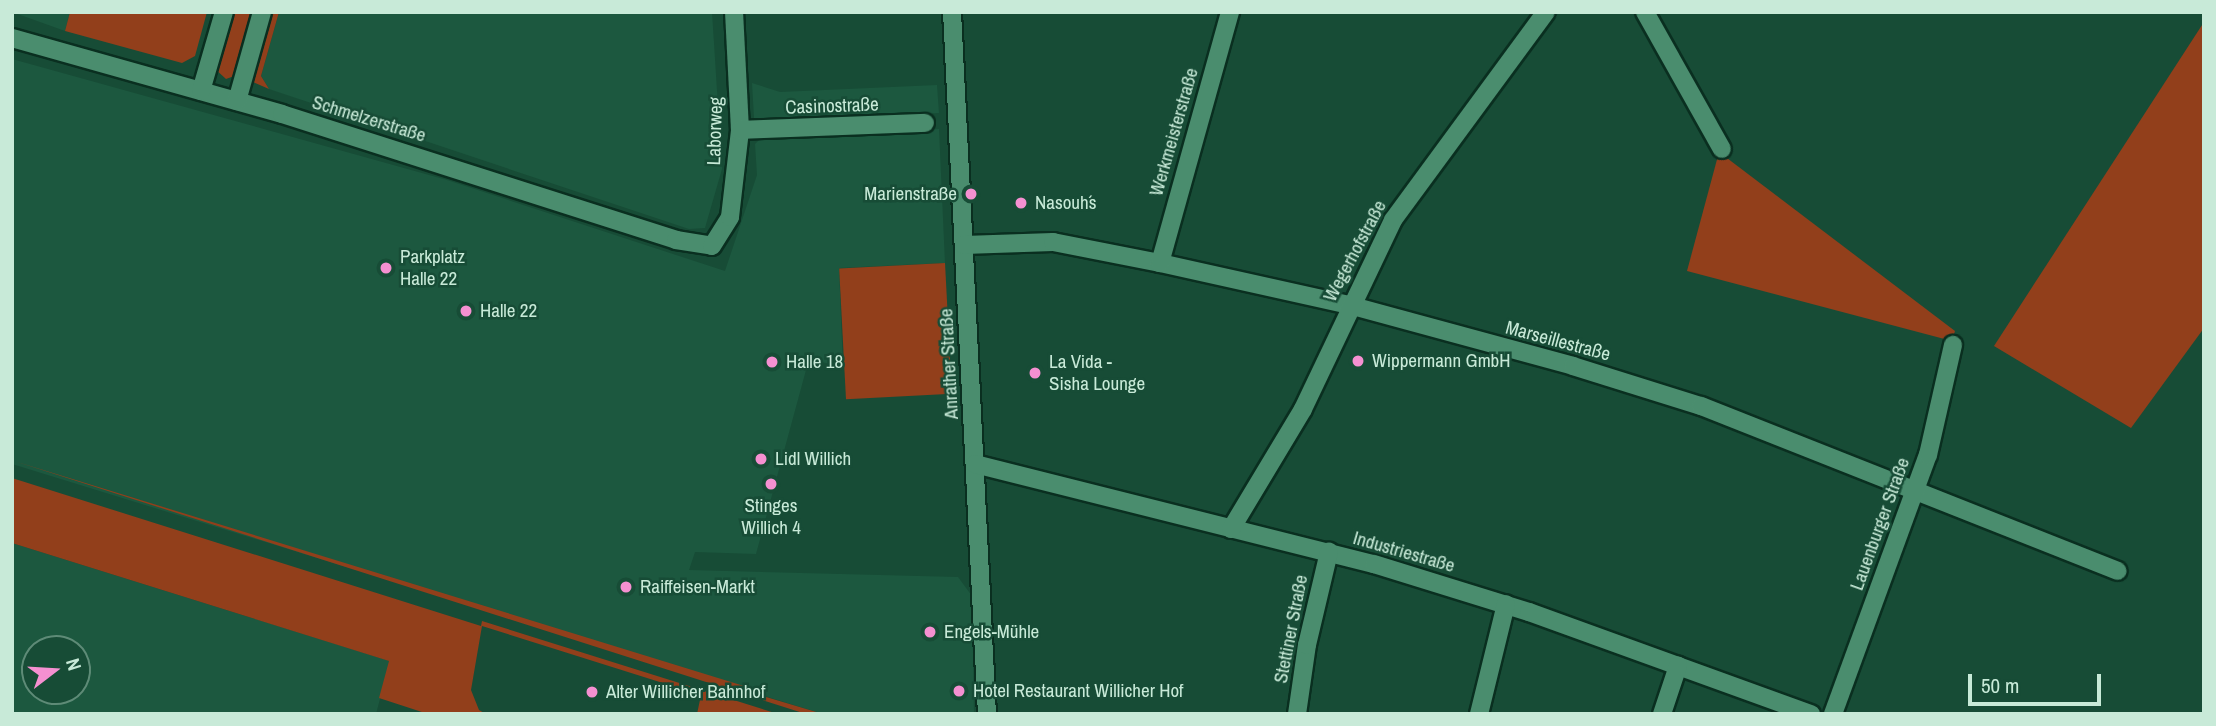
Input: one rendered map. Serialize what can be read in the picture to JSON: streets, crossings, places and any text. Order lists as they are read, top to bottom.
{
  "streets": {
    "street": [
      "Casinostraße",
      "Schmelzerstraße",
      "Laborweg",
      "Werkmeisterstraße",
      "Wegerhofstraße",
      "Marseillestraße",
      "Anrather Straße",
      "Lauenburger Straße",
      "Industriestraße",
      "Stettiner Straße"
    ]
  },
  "crossings": [
    ["Casinostraße", "Laborweg"],
    ["Schmelzerstraße", "Laborweg"],
    ["Werkmeisterstraße", "Marseillestraße"],
    ["Wegerhofstraße", "Marseillestraße"],
    ["Wegerhofstraße", "Industriestraße"],
    ["Marseillestraße", "Anrather Straße"],
    ["Marseillestraße", "Lauenburger Straße"],
    ["Anrather Straße", "Industriestraße"],
    ["Industriestraße", "Stettiner Straße"]
  ],
  "places": [
    "Marienstraße",
    "Nasouh´s",
    "Parkplatz Halle 22",
    "Halle 22",
    "Wippermann GmbH",
    "Halle 18",
    "La Vida - Sisha Lounge",
    "Lidl Willich",
    "Stinges Willich 4",
    "Raiffeisen-Markt",
    "Engels-Mühle",
    "Hotel Restaurant Willicher Hof",
    "Alter Willicher Bahnhof"
  ],
  "scale_bar": "50 m",
  "north": "right"
}
